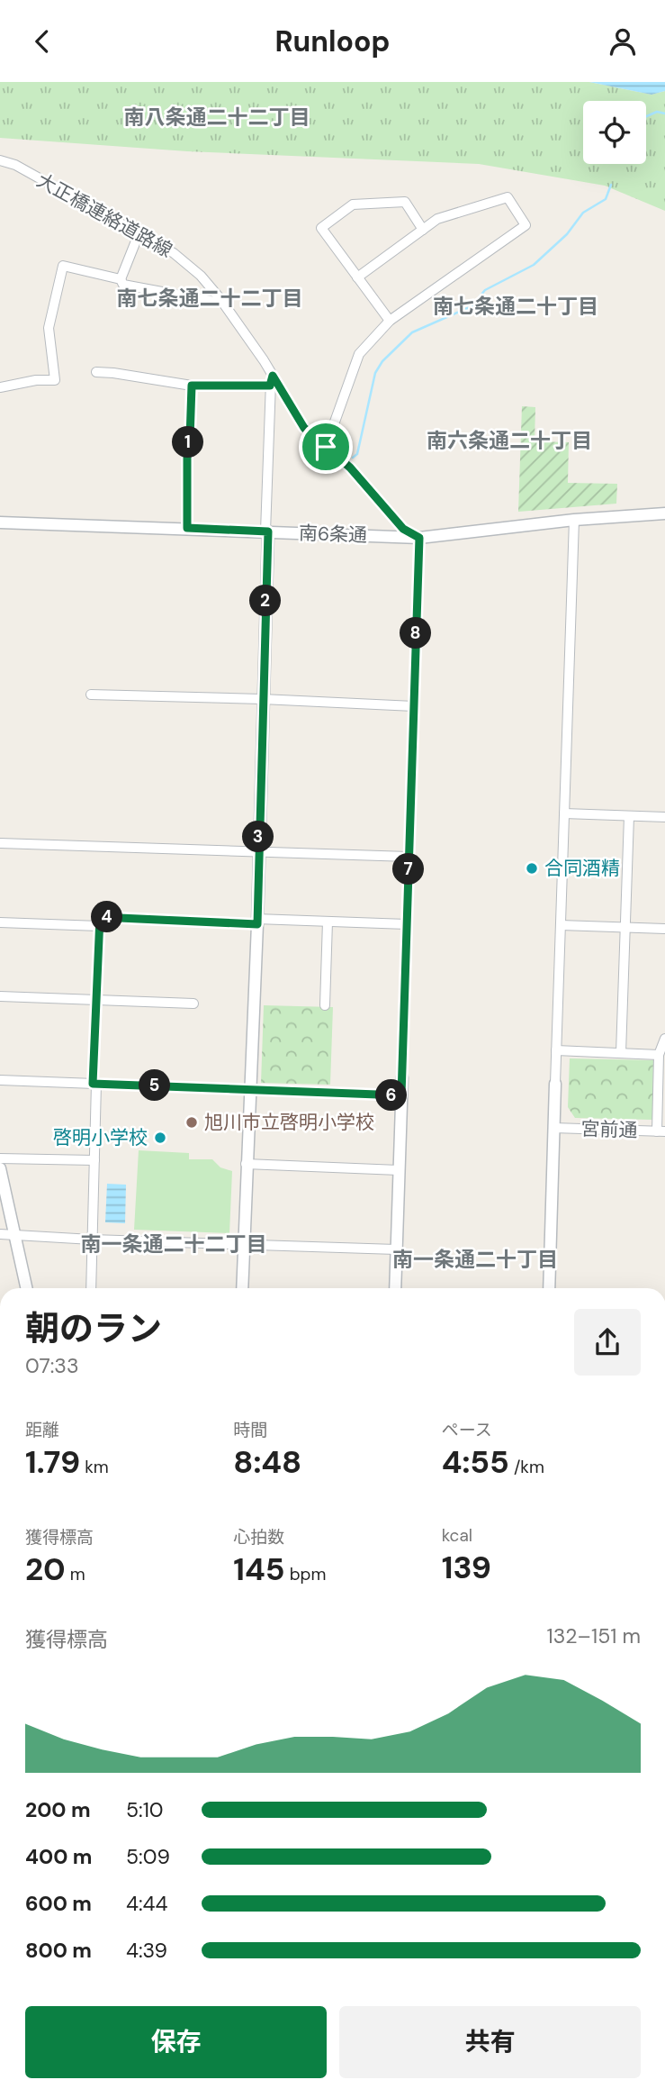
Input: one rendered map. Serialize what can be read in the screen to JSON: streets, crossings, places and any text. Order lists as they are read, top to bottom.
{
  "streets": {
    "street": ["大正橋連絡道路線", "南6条通", "宮前通"]
  },
  "crossings": [
    ["大正橋連絡道路線", "南6条通"]
  ],
  "districts": [
    "南八条通二十二丁目",
    "南七条通二十二丁目",
    "南七条通二十丁目",
    "南六条通二十丁目",
    "南一条通二十二丁目",
    "南一条通二十丁目"
  ],
  "places": ["合同酒精", "旭川市立啓明小学校", "啓明小学校"],
  "page": {
    "header": "Runloop",
    "pins": [
      "1",
      "2",
      "8",
      "3",
      "7",
      "4",
      "5",
      "6"
    ],
    "heading": ["朝のラン", "07:33"],
    "stats": [
      ["距離", "1.79 km"],
      ["時間", "8:48"],
      ["ペース", "4:55 /km"],
      ["獲得標高", "20 m"],
      ["心拍数", "145 bpm"],
      ["kcal", "139"]
    ],
    "chart": ["獲得標高", "132–151 m"],
    "list": [
      {
        "name": "200 m",
        "note": "5:10"
      },
      {
        "name": "400 m",
        "note": "5:09"
      },
      {
        "name": "600 m",
        "note": "4:44"
      },
      {
        "name": "800 m",
        "note": "4:39"
      }
    ],
    "buttons": ["保存", "共有"]
  }
}
